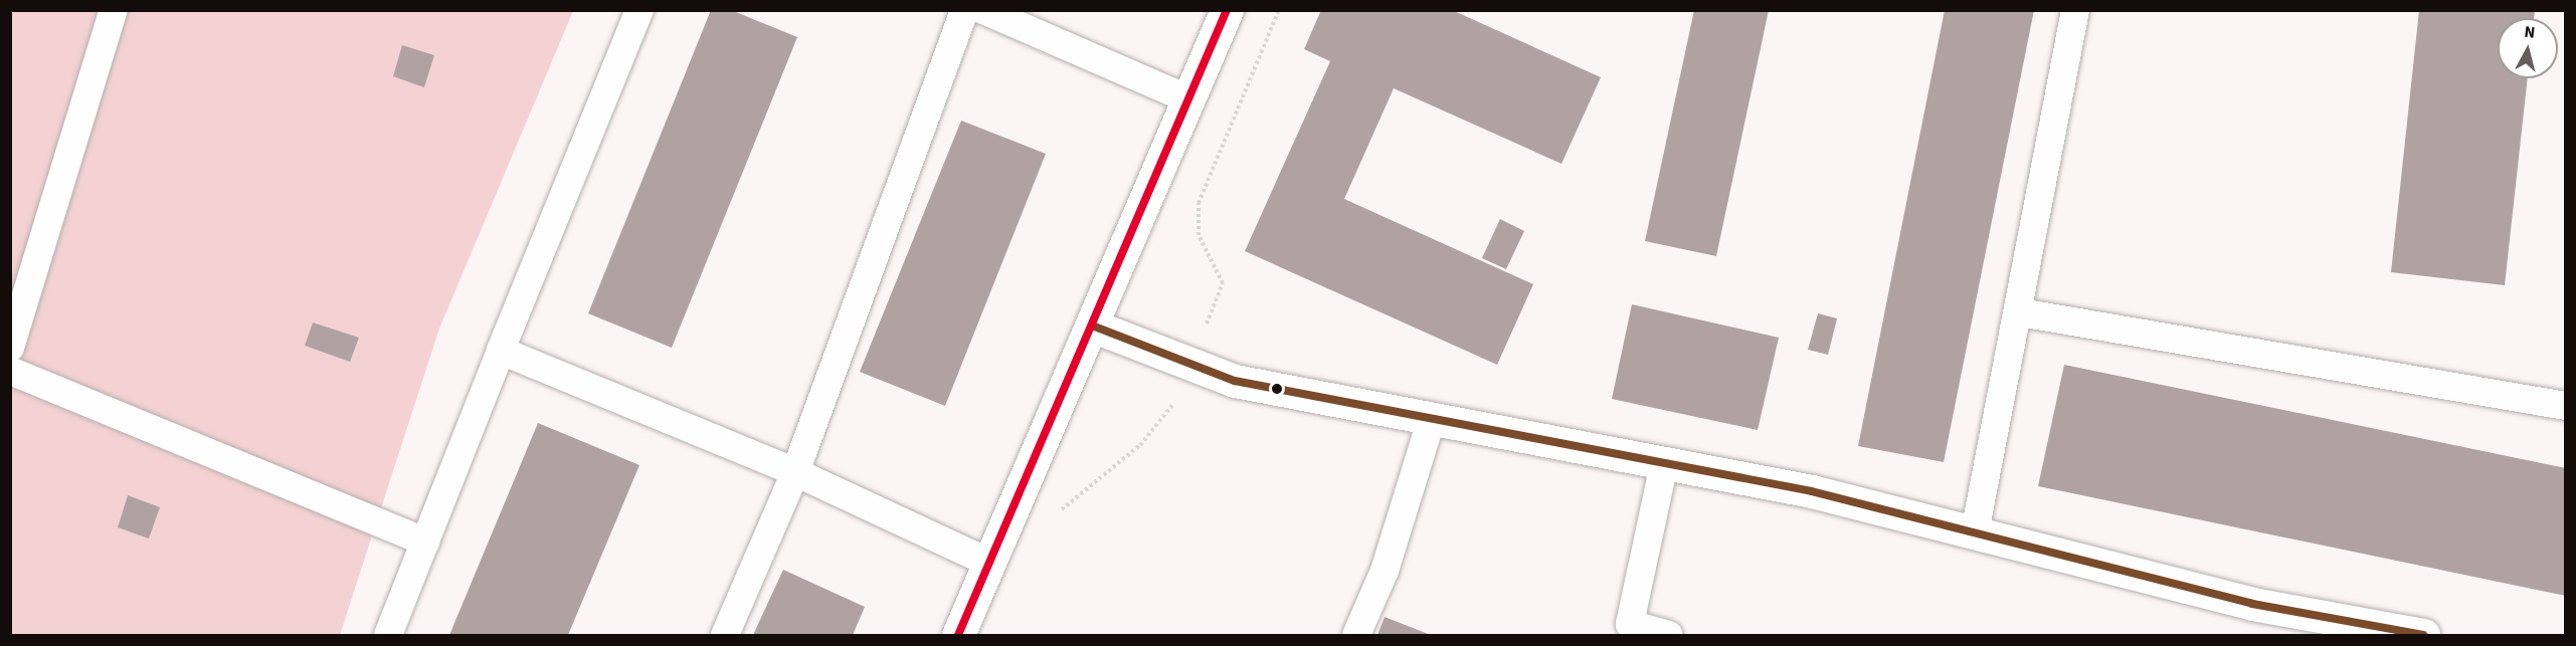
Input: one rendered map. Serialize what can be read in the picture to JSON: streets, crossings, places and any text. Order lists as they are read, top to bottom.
{
  "north": "top"
}
